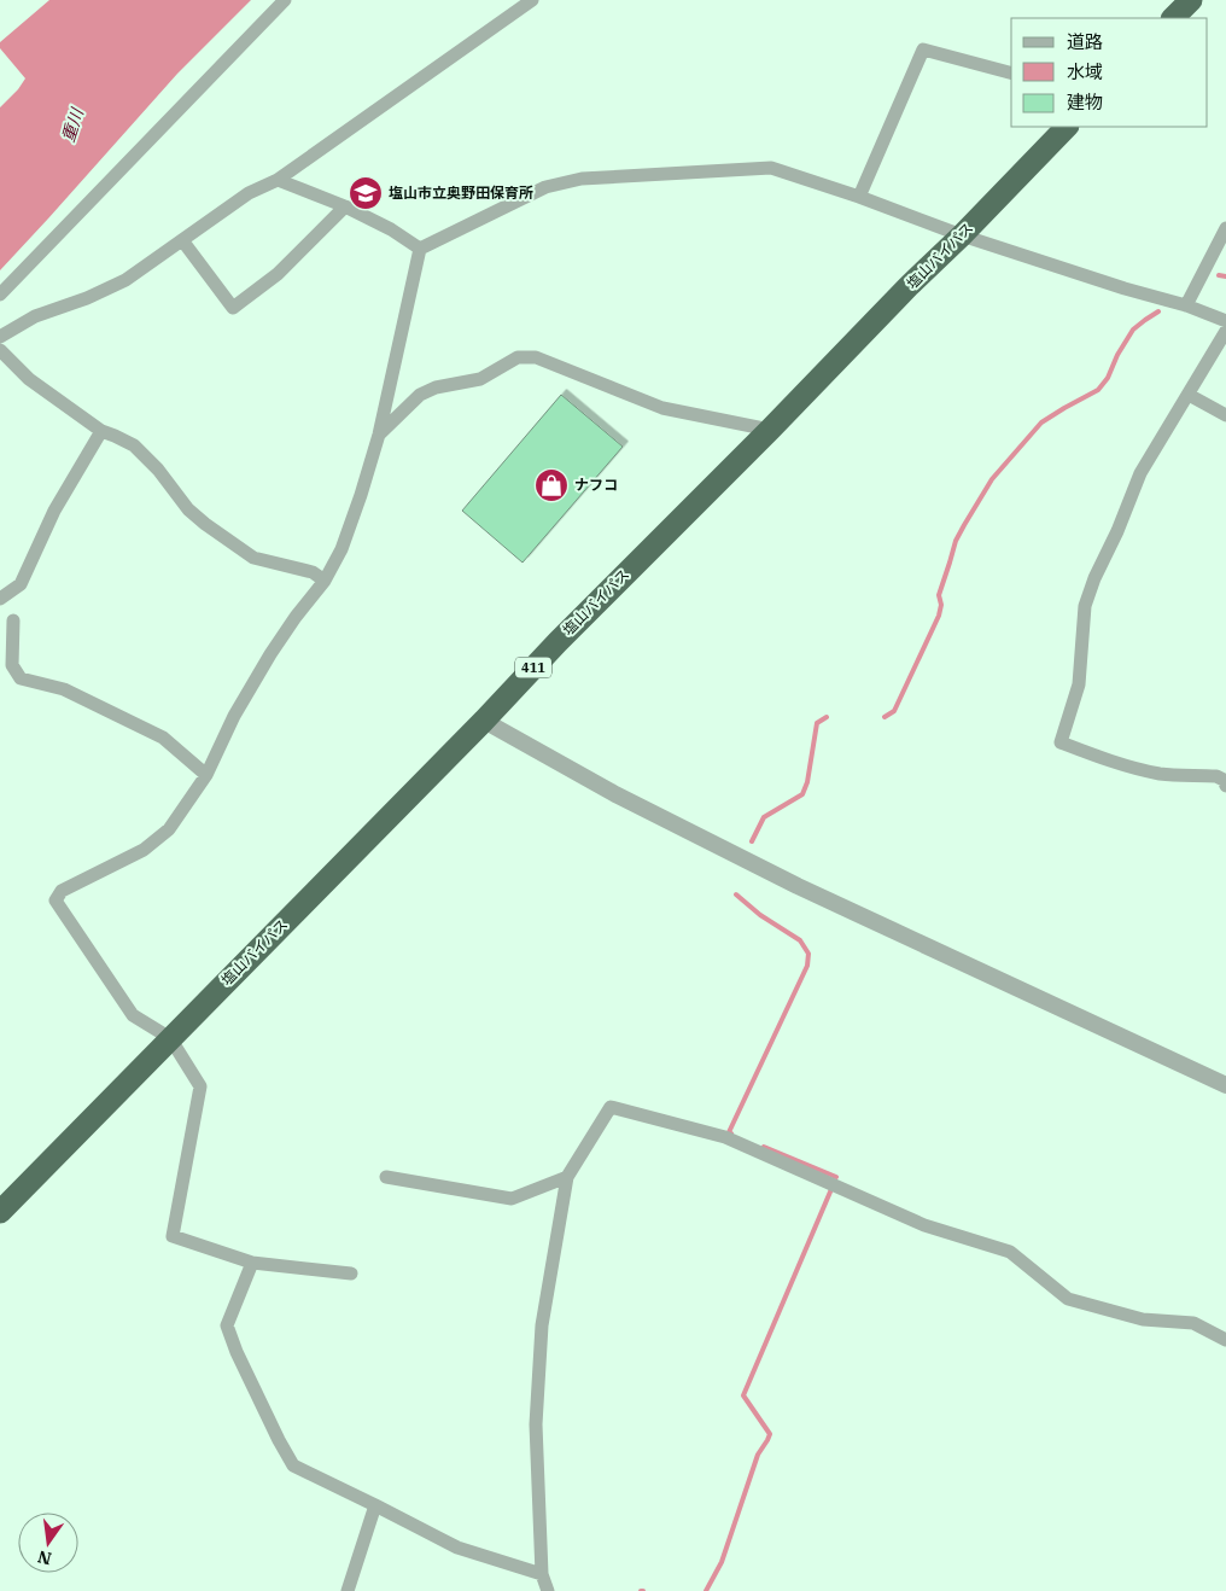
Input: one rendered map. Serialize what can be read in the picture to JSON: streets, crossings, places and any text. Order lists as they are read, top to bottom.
{
  "streets": {
    "highway": ["塩山バイパス", "411"]
  },
  "water": ["重川"],
  "places": {
    "school or university": ["塩山市立奥野田保育所"],
    "shop": ["ナフコ"]
  },
  "legend": ["道路", "水域", "建物"],
  "north": "bottom"
}
